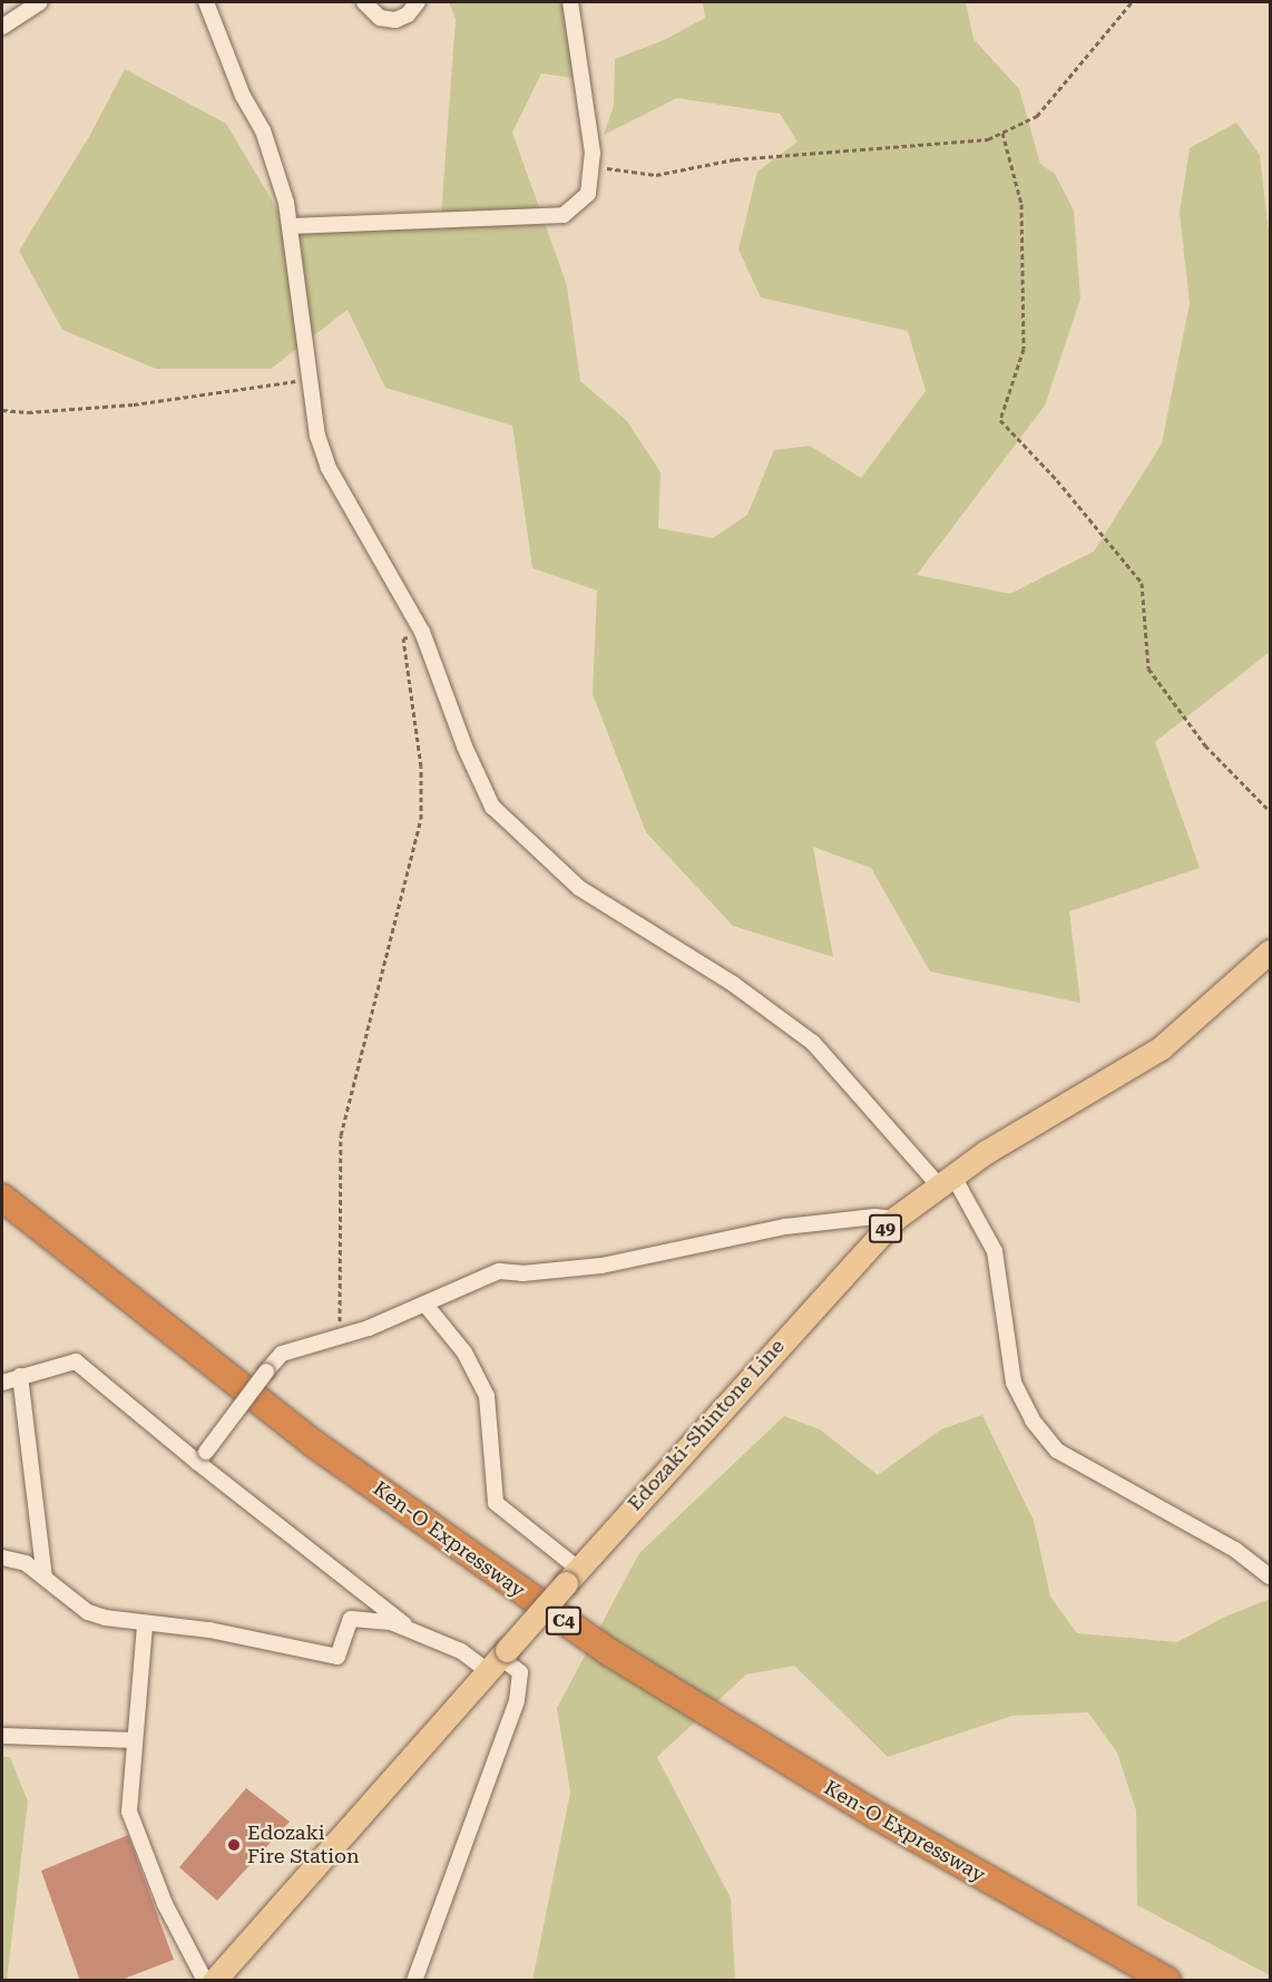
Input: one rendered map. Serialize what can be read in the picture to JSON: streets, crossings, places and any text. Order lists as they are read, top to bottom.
{
  "streets": {
    "highway": ["Ken-O Expressway", "C4"],
    "main road": ["49", "Edozaki-Shintone Line"]
  },
  "places": ["Edozaki Fire Station"]
}
